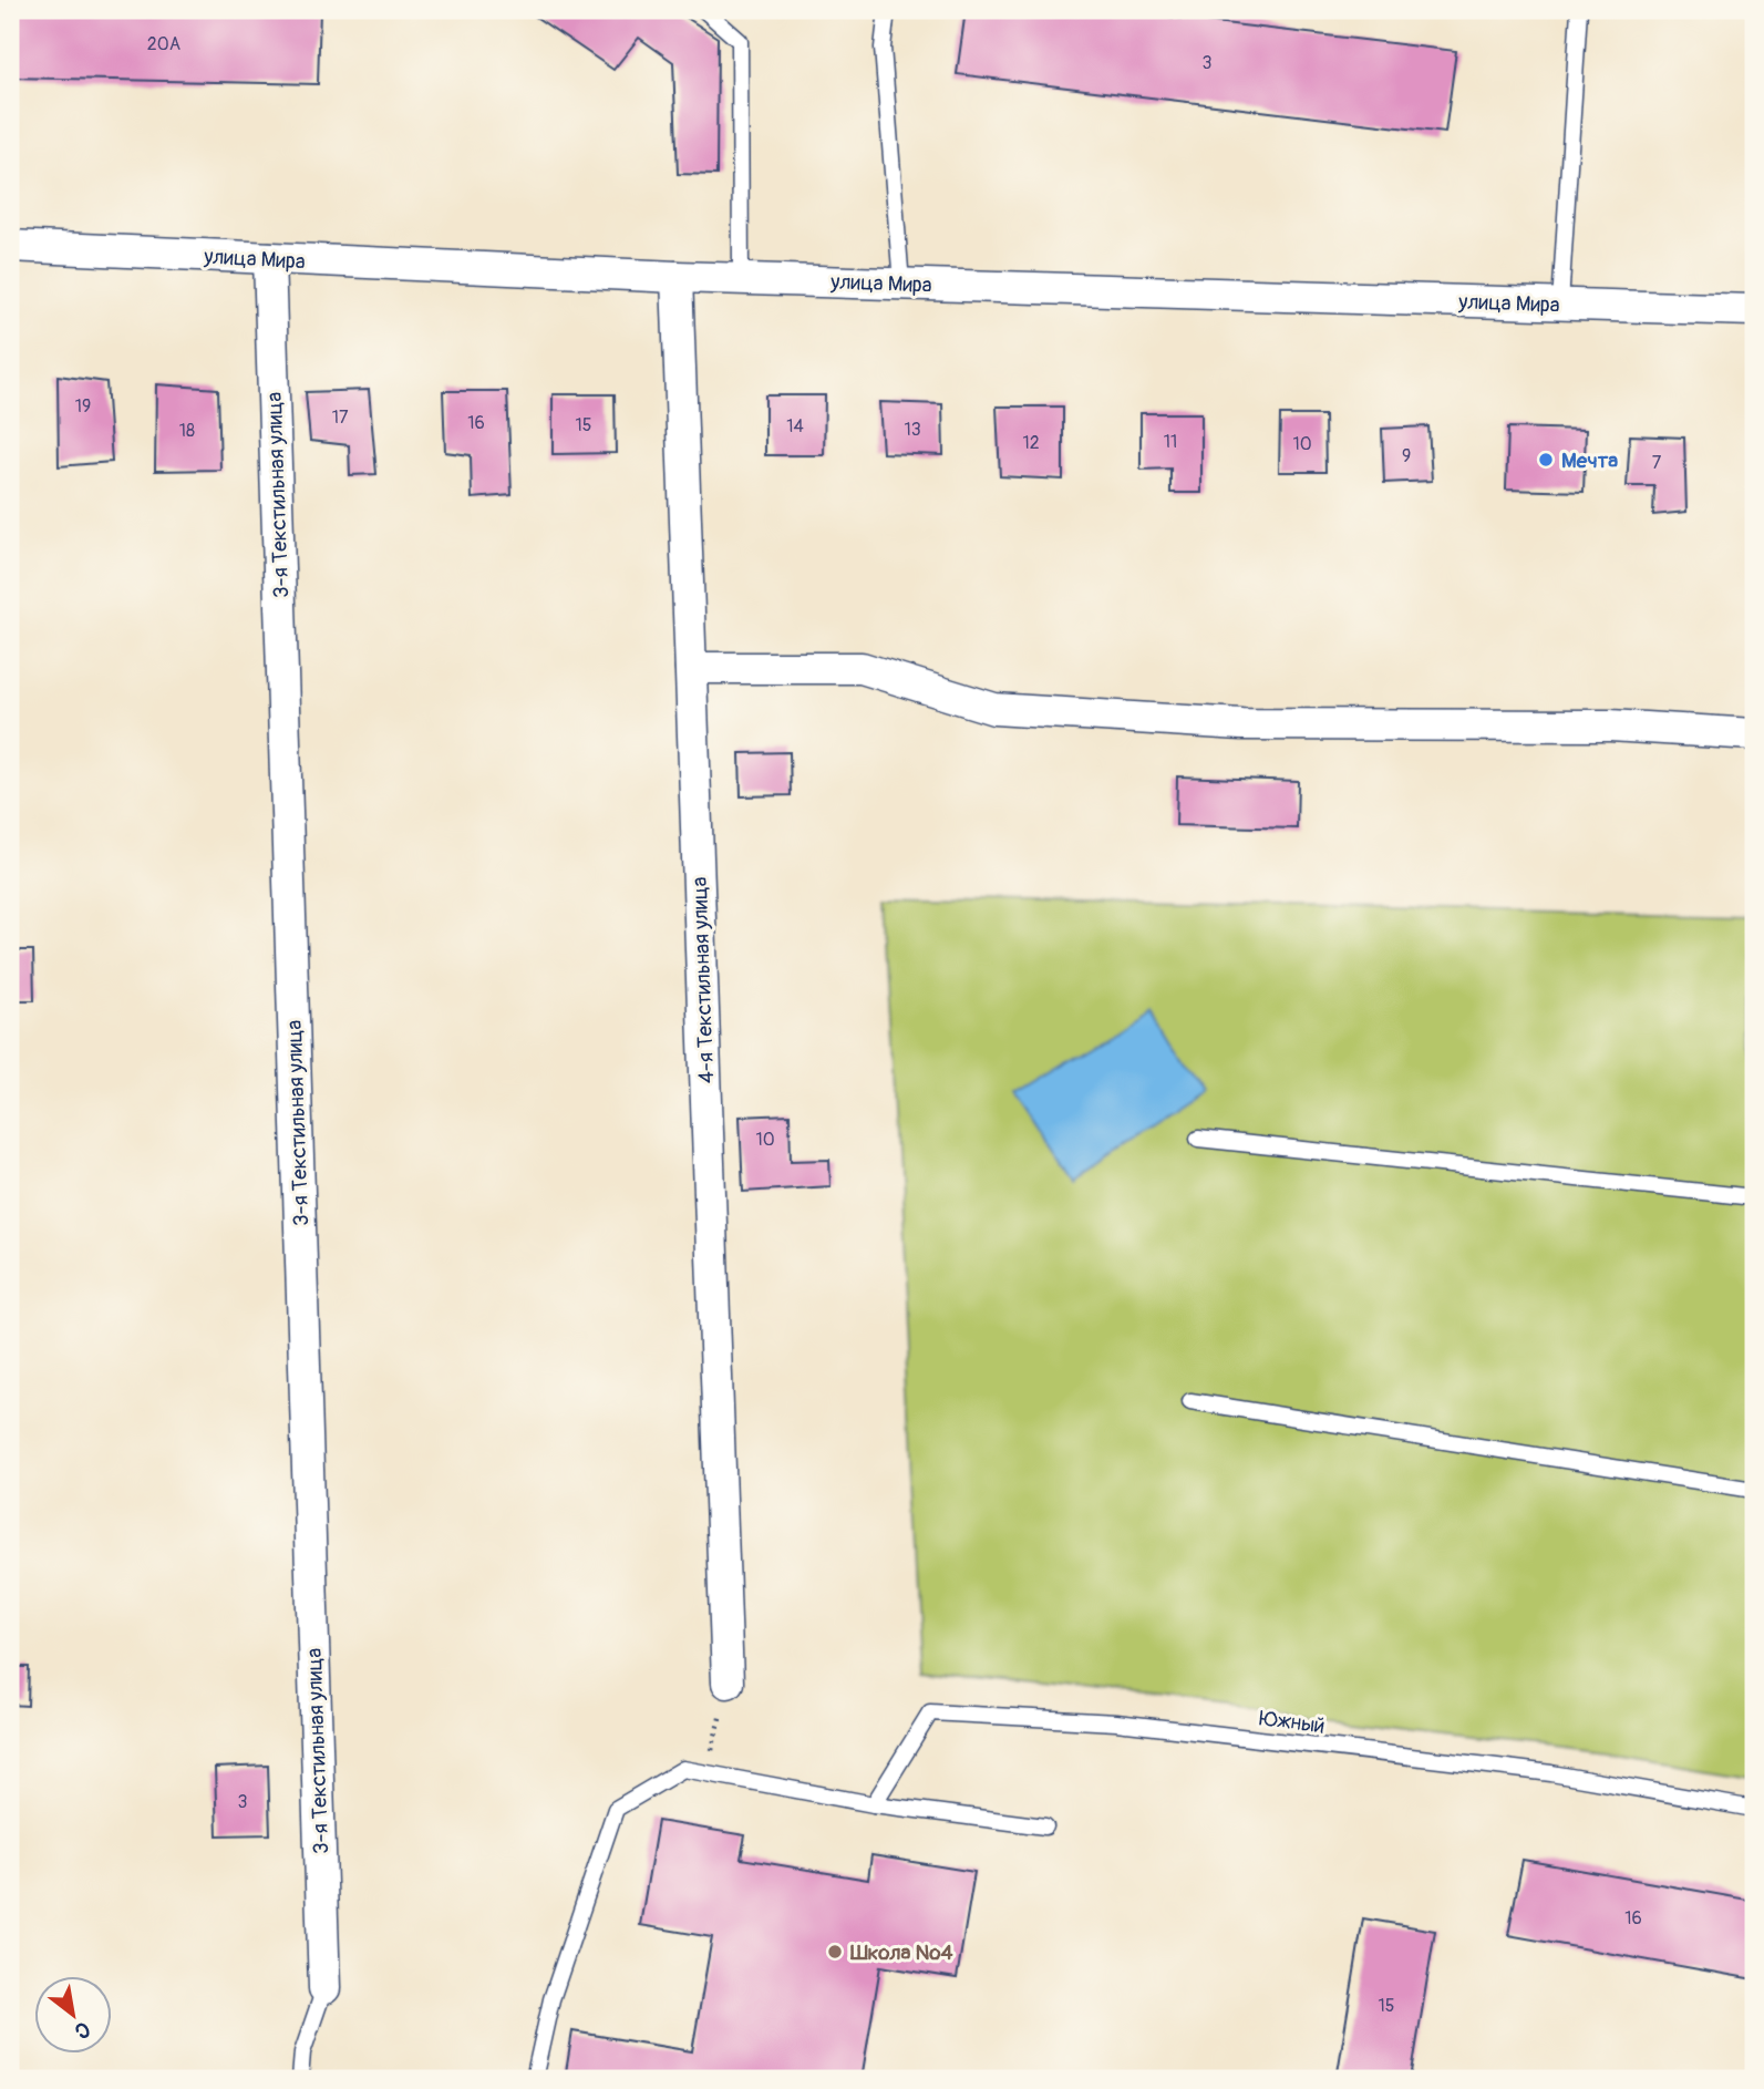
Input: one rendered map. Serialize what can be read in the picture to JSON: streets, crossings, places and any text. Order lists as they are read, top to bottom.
{
  "streets": {
    "street": ["улица Мира", "3-я Текстильная улица", "4-я Текстильная улица"],
    "lane": ["Южный"]
  },
  "crossings": [
    ["улица Мира", "3-я Текстильная улица"],
    ["улица Мира", "4-я Текстильная улица"]
  ],
  "places": ["Мечта", "Школа №4"],
  "house_numbers": [
    "20А",
    "3",
    "19",
    "17",
    "16",
    "15",
    "14",
    "13",
    "18",
    "11",
    "12",
    "10",
    "9",
    "7",
    "10",
    "3",
    "16",
    "15"
  ],
  "north": "bottom right"
}
